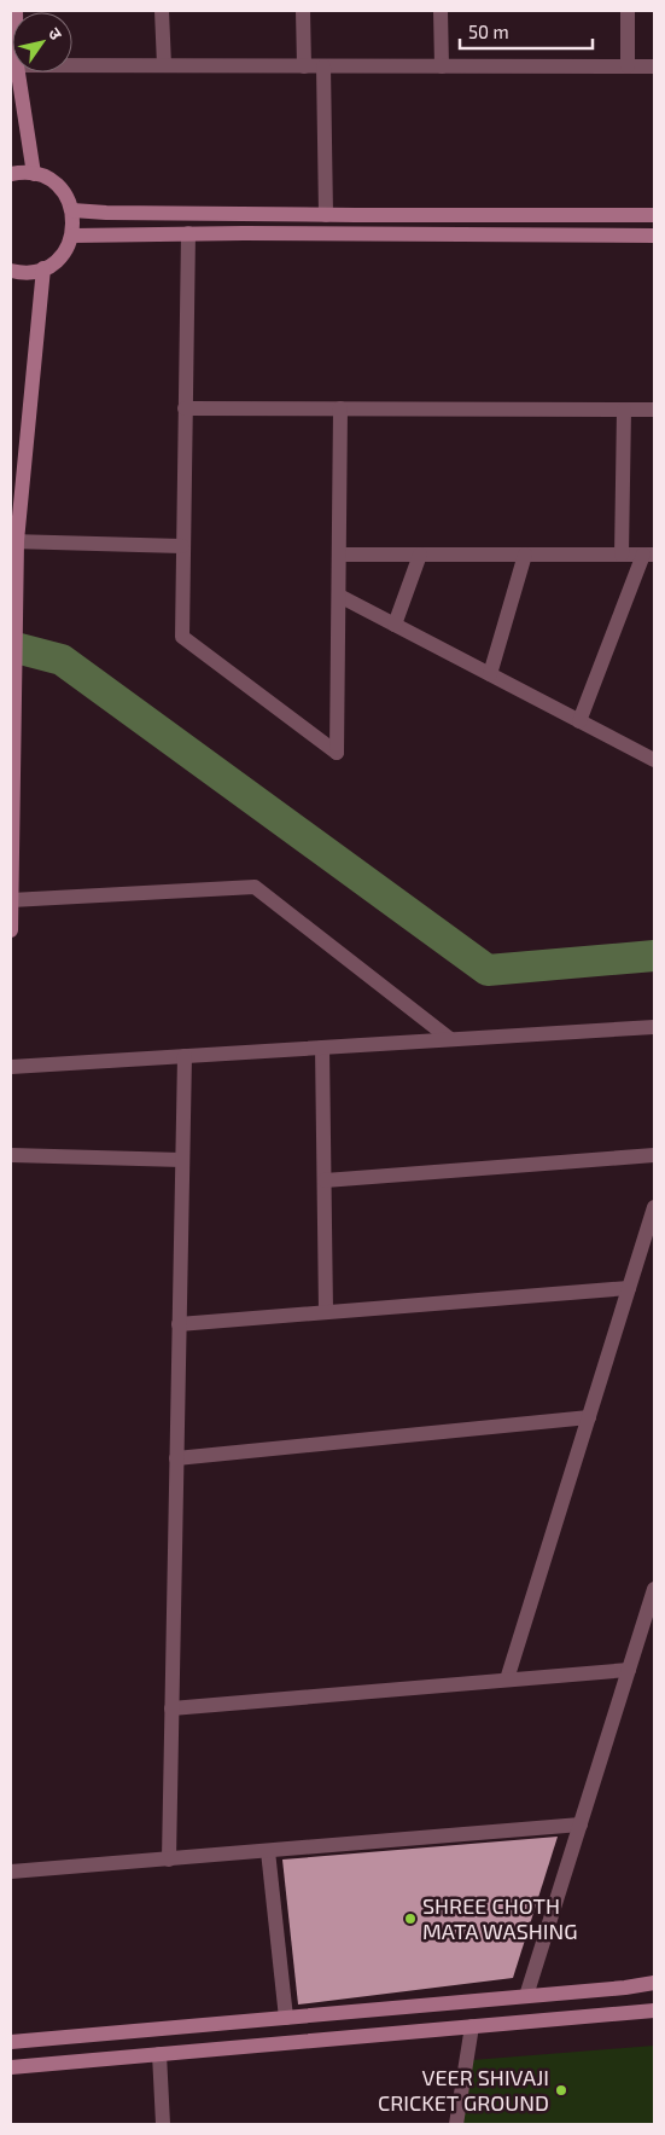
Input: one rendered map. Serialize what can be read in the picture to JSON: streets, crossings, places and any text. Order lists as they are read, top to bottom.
{
  "places": ["SHREE CHOTH MATA WASHING", "VEER SHIVAJI CRICKET GROUND"],
  "scale_bar": "50 m",
  "north": "top right"
}
